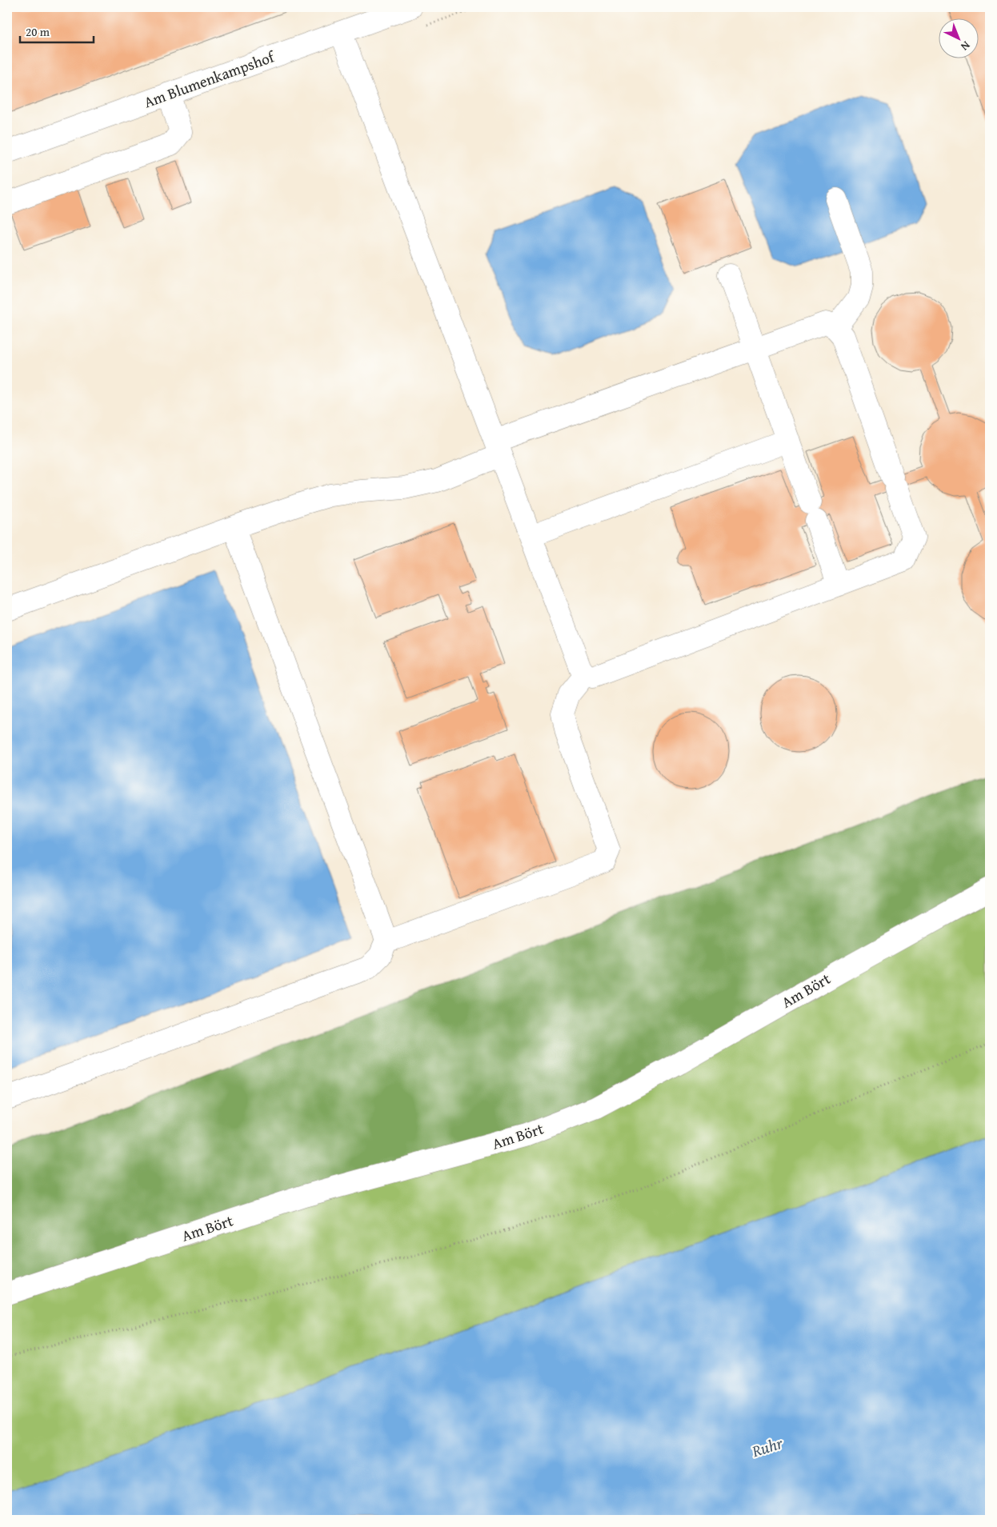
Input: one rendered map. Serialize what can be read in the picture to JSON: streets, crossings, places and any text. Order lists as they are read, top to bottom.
{
  "streets": {
    "street": ["Am Blumenkampshof", "Am Bört"]
  },
  "water": ["Ruhr"],
  "scale_bar": "20 m",
  "north": "bottom right"
}
